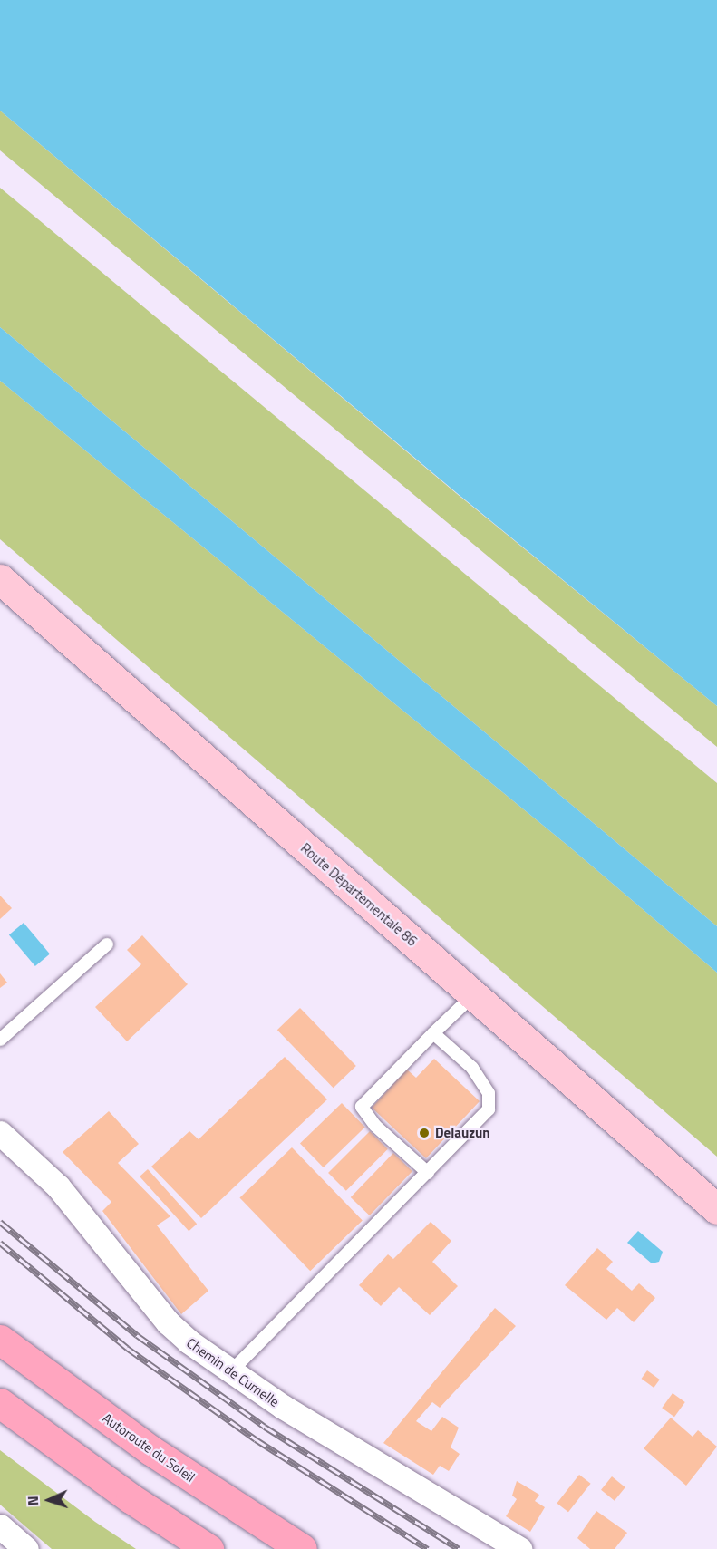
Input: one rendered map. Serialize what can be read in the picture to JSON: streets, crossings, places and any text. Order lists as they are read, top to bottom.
{
  "streets": {
    "highway": ["Autoroute du Soleil"],
    "main road": ["Route Départementale 86"],
    "street": ["Chemin de Cumelle"]
  },
  "places": ["Delauzun"],
  "north": "left"
}
